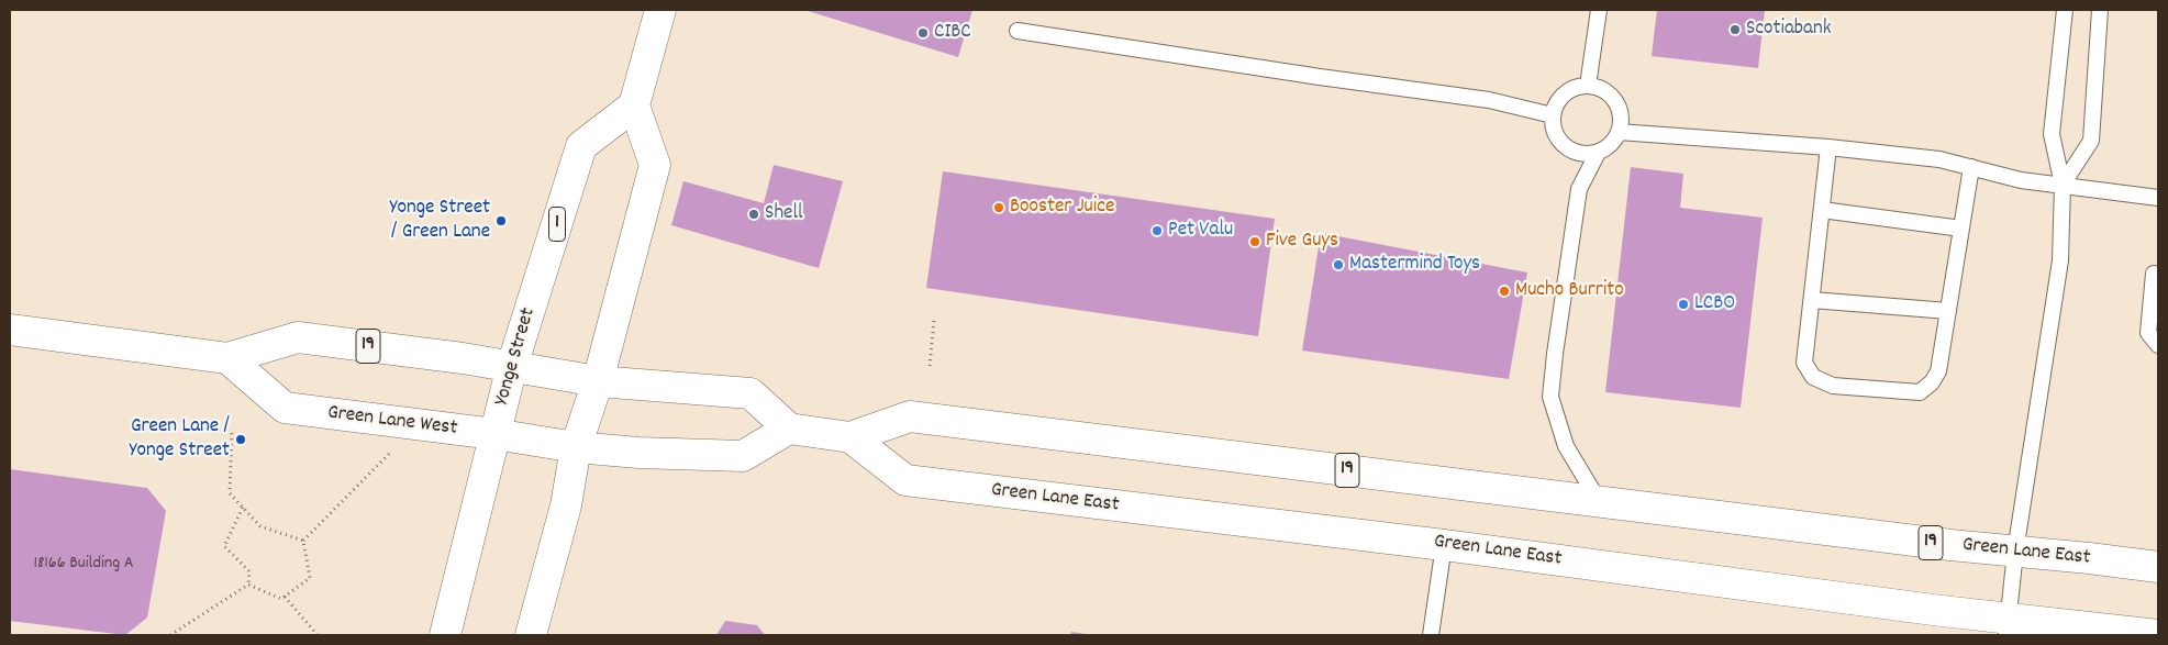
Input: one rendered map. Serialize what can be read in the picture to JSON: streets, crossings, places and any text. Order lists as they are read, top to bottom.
{
  "streets": {
    "main road": [
      "1",
      "19",
      "Yonge Street",
      "Green Lane West",
      "Green Lane East"
    ]
  },
  "crossings": [
    ["19", "Yonge Street"],
    ["19", "Green Lane West"],
    ["19", "Green Lane East"],
    ["Yonge Street", "Green Lane West"]
  ],
  "places": [
    "Scotiabank",
    "CIBC",
    "Booster Juice",
    "Shell",
    "Yonge Street / Green Lane",
    "Pet Valu",
    "Five Guys",
    "Mastermind Toys",
    "Mucho Burrito",
    "LCBO",
    "Green Lane / Yonge Street"
  ],
  "house_numbers": ["18166 Building A"]
}
